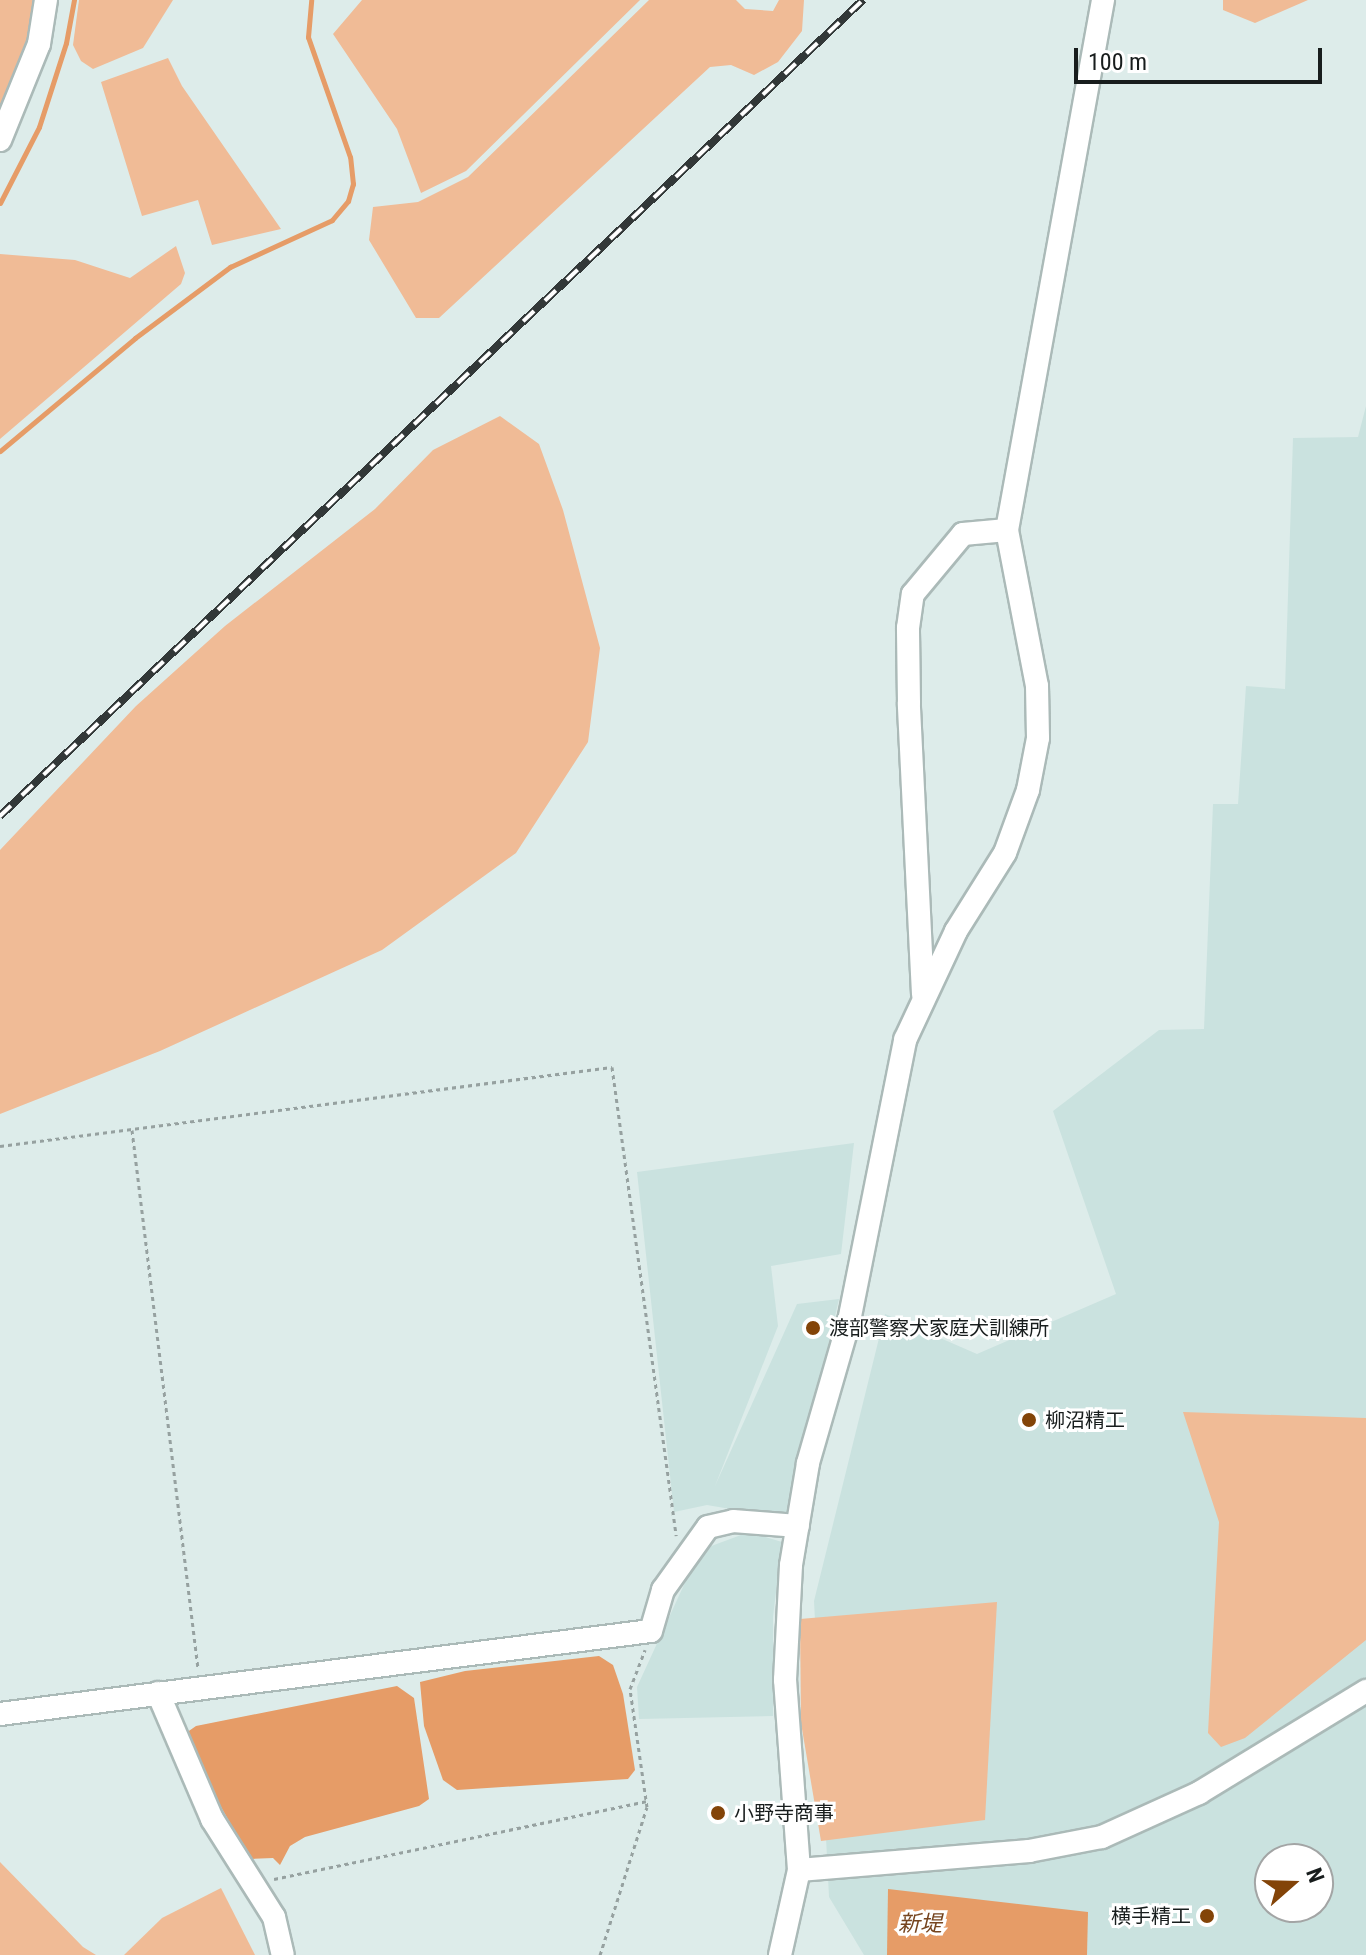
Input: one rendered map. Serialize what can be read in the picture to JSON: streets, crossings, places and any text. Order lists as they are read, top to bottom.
{
  "water": ["新堤"],
  "places": [
    "渡部警察犬家庭犬訓練所",
    "柳沼精工",
    "小野寺商事",
    "横手精工"
  ],
  "scale_bar": "100 m",
  "north": "right"
}
